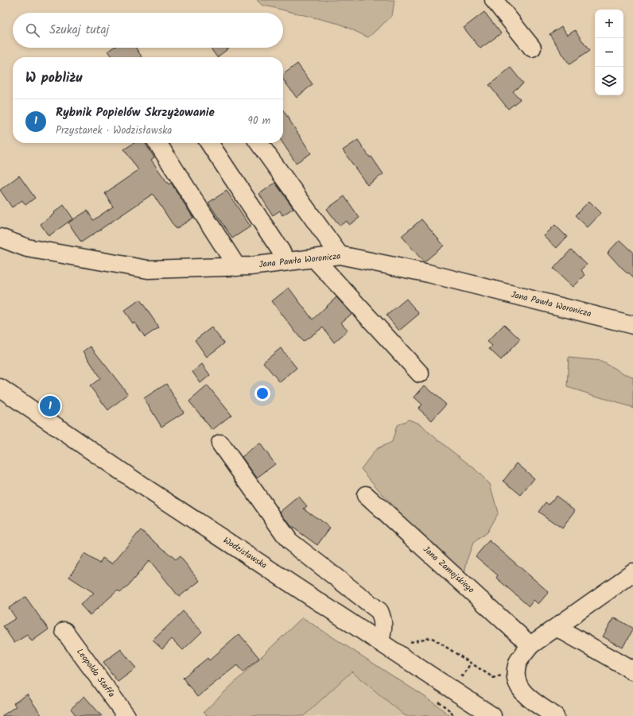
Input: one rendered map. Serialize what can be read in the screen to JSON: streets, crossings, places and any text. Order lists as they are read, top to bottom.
{
  "streets": {
    "street": [
      "Jana Pawła Woronicza",
      "Wodzisławska",
      "Jana Zamojskiego",
      "Leopolda Staffa"
    ]
  },
  "page": {
    "map_buttons": ["+", "−"],
    "search": "Szukaj tutaj",
    "heading": "W pobliżu",
    "list": [
      {
        "mark": "1",
        "name": "Rybnik Popielów Skrzyżowanie",
        "note": "Przystanek · Wodzisławska",
        "value": "90 m"
      }
    ],
    "pins": "1"
  }
}
